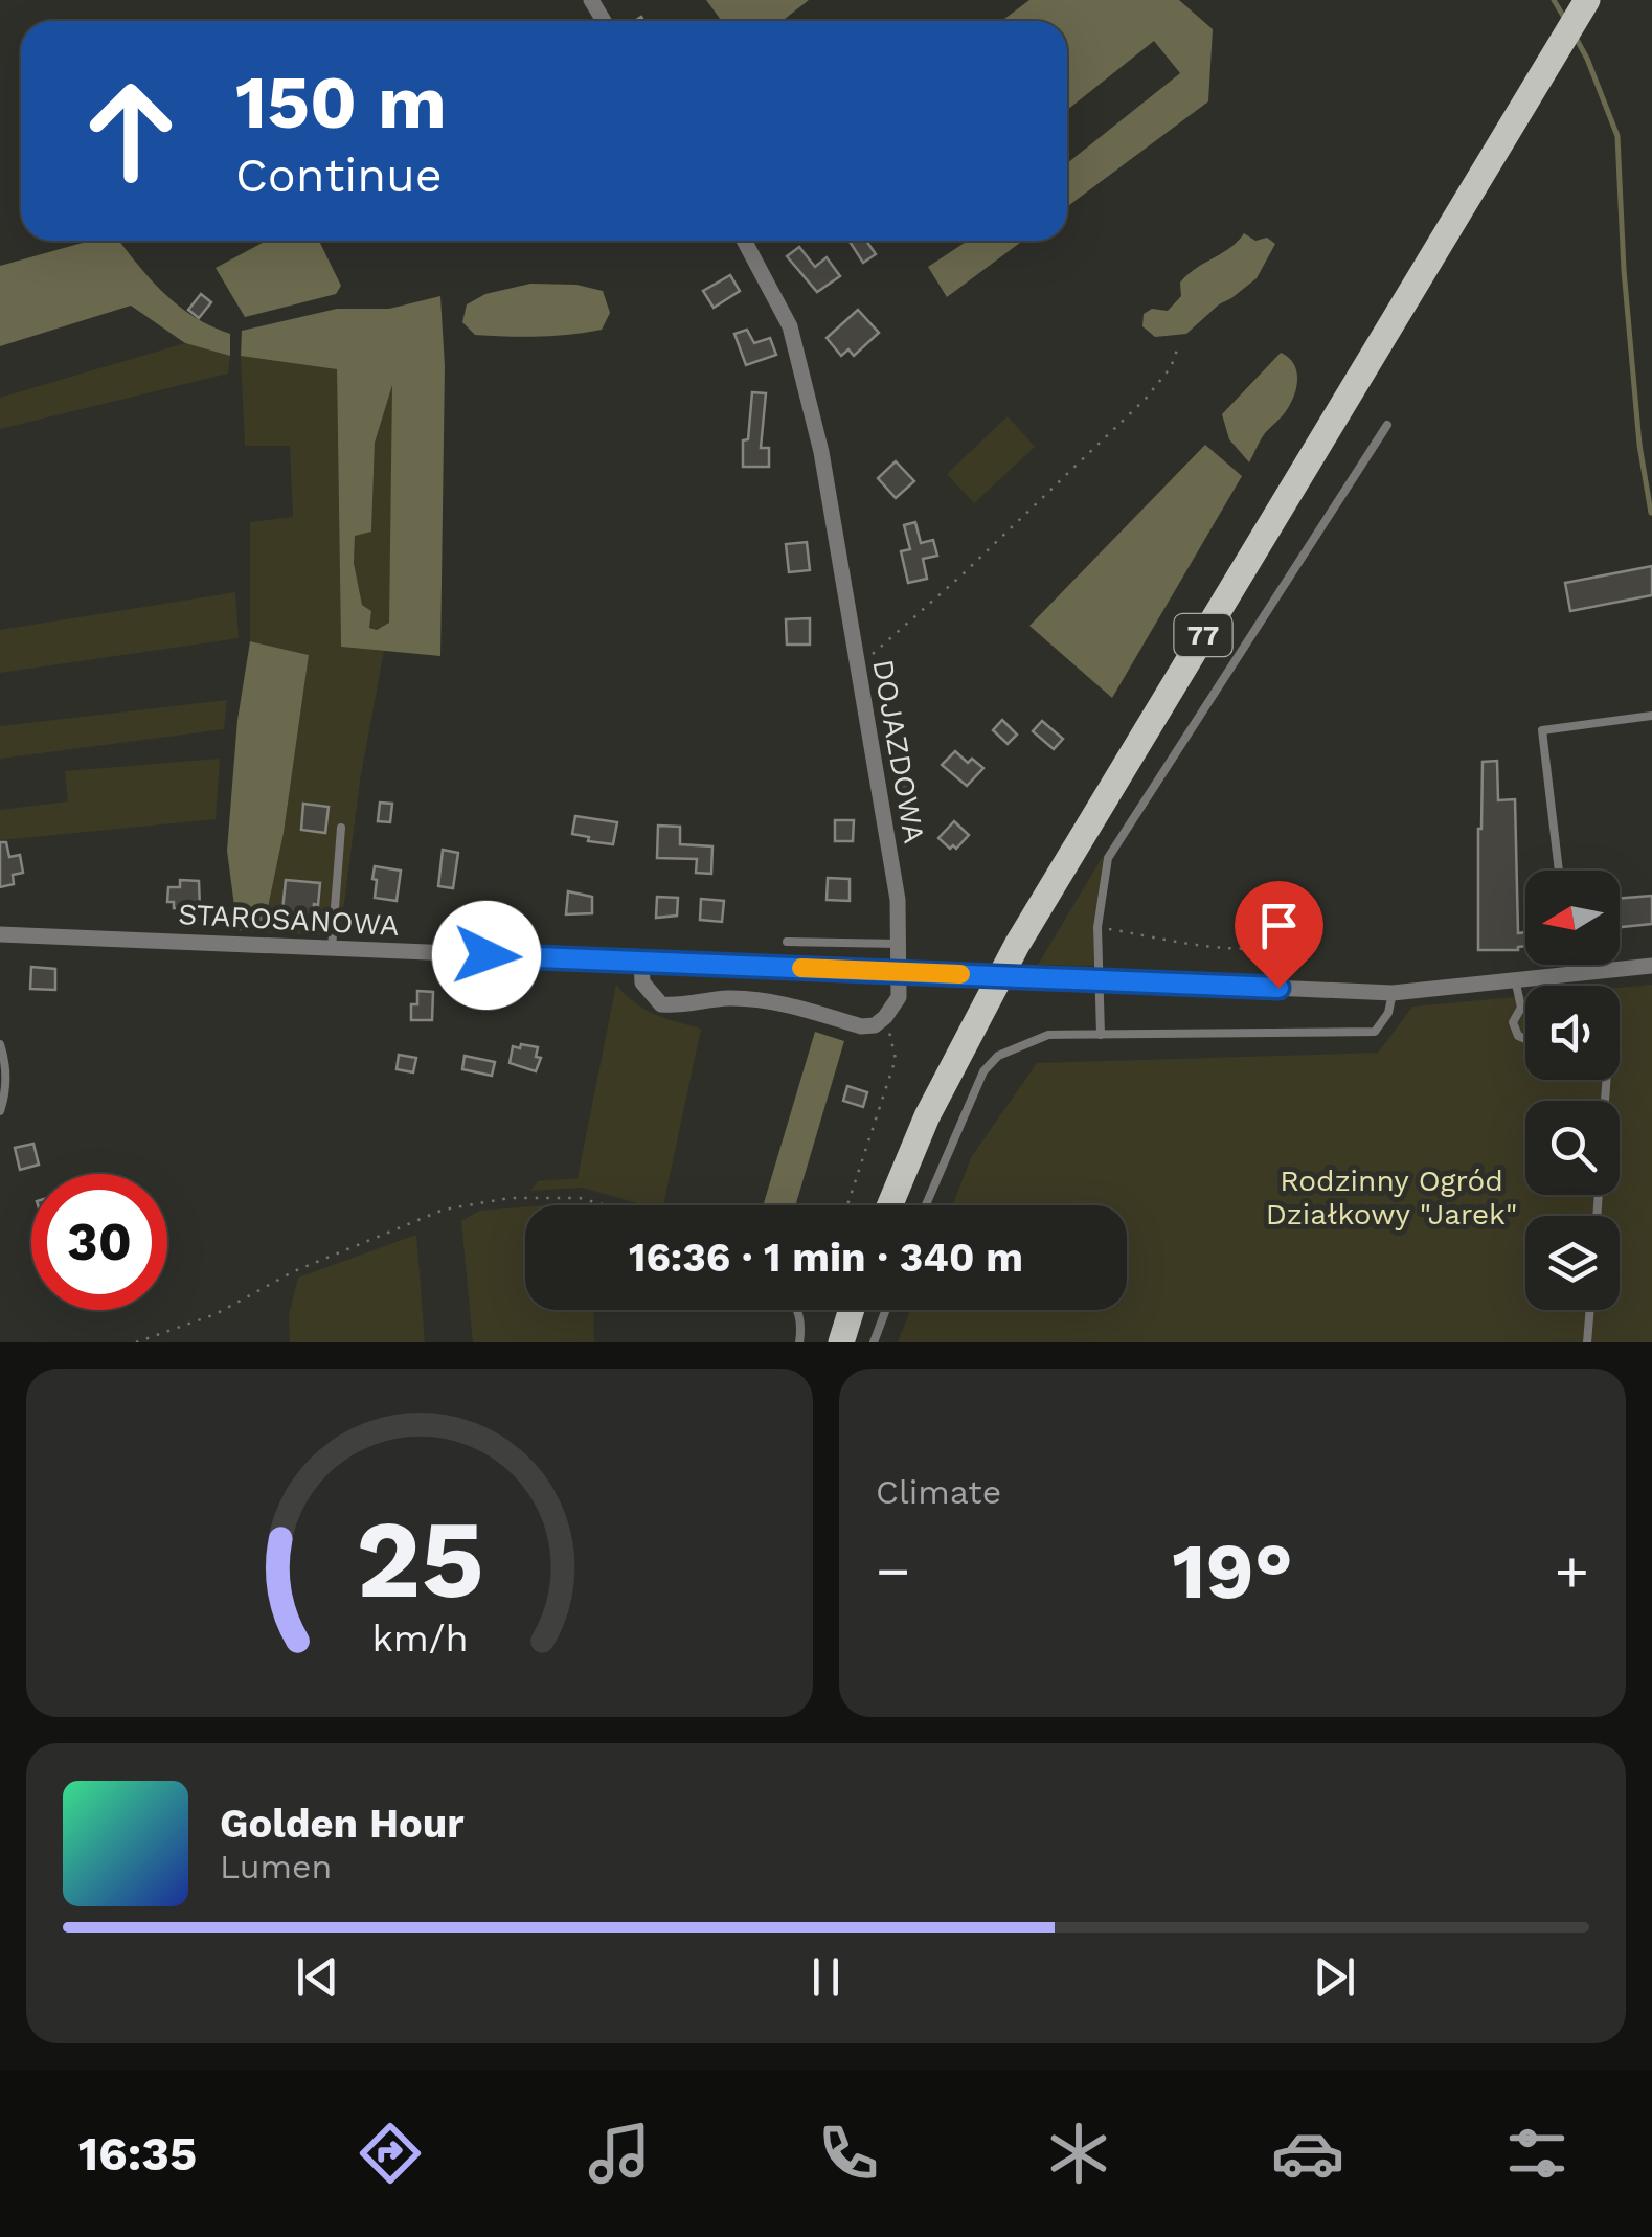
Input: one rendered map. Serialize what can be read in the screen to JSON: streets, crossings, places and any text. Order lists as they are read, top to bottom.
{
  "streets": {
    "main road": ["77"],
    "street": ["DOJAZDOWA", "STAROSANOWA"]
  },
  "parks": ["Rodzinny Ogród Działkowy \"Jarek\""],
  "north": "left",
  "page": {
    "turn": ["150 m", "Continue"],
    "limit": "30",
    "trip": "16:36 · 1 min · 340 m",
    "tile": "Climate",
    "heat": ["−", "19°", "+"],
    "song": ["Golden Hour", "Lumen"],
    "tabs": "16:35",
    "gauge": ["25", "km/h"]
  }
}
